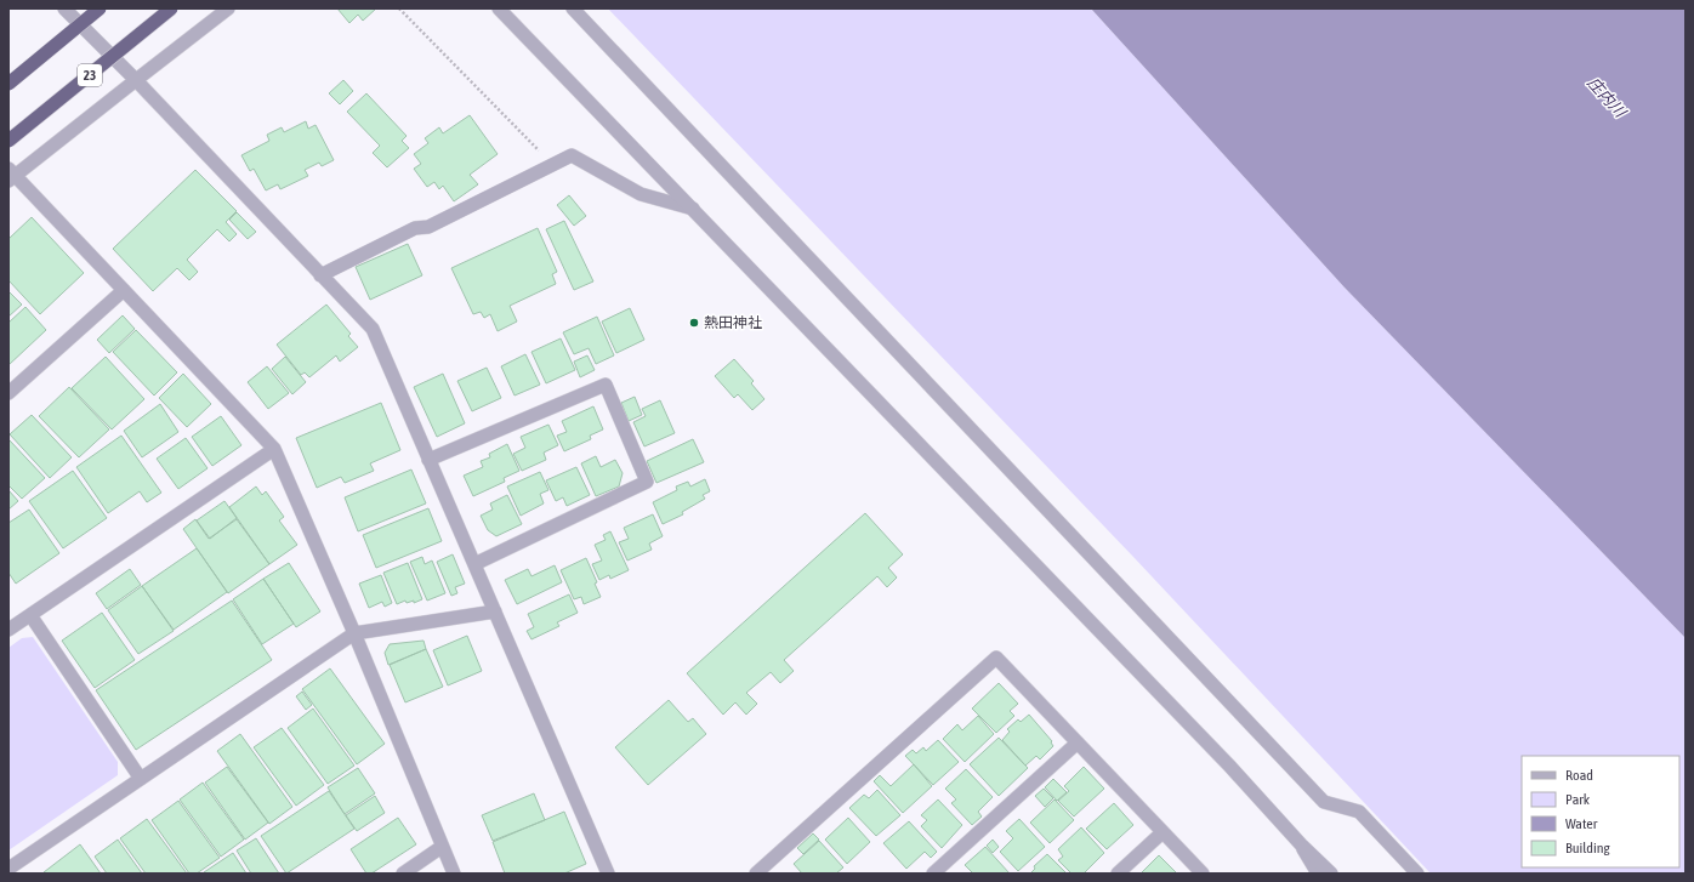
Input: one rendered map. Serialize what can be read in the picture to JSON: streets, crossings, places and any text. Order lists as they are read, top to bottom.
{
  "streets": {
    "highway": ["23"]
  },
  "water": ["庄内川"],
  "places": ["熱田神社"],
  "legend": [
    "Road",
    "Park",
    "Water",
    "Building"
  ]
}
